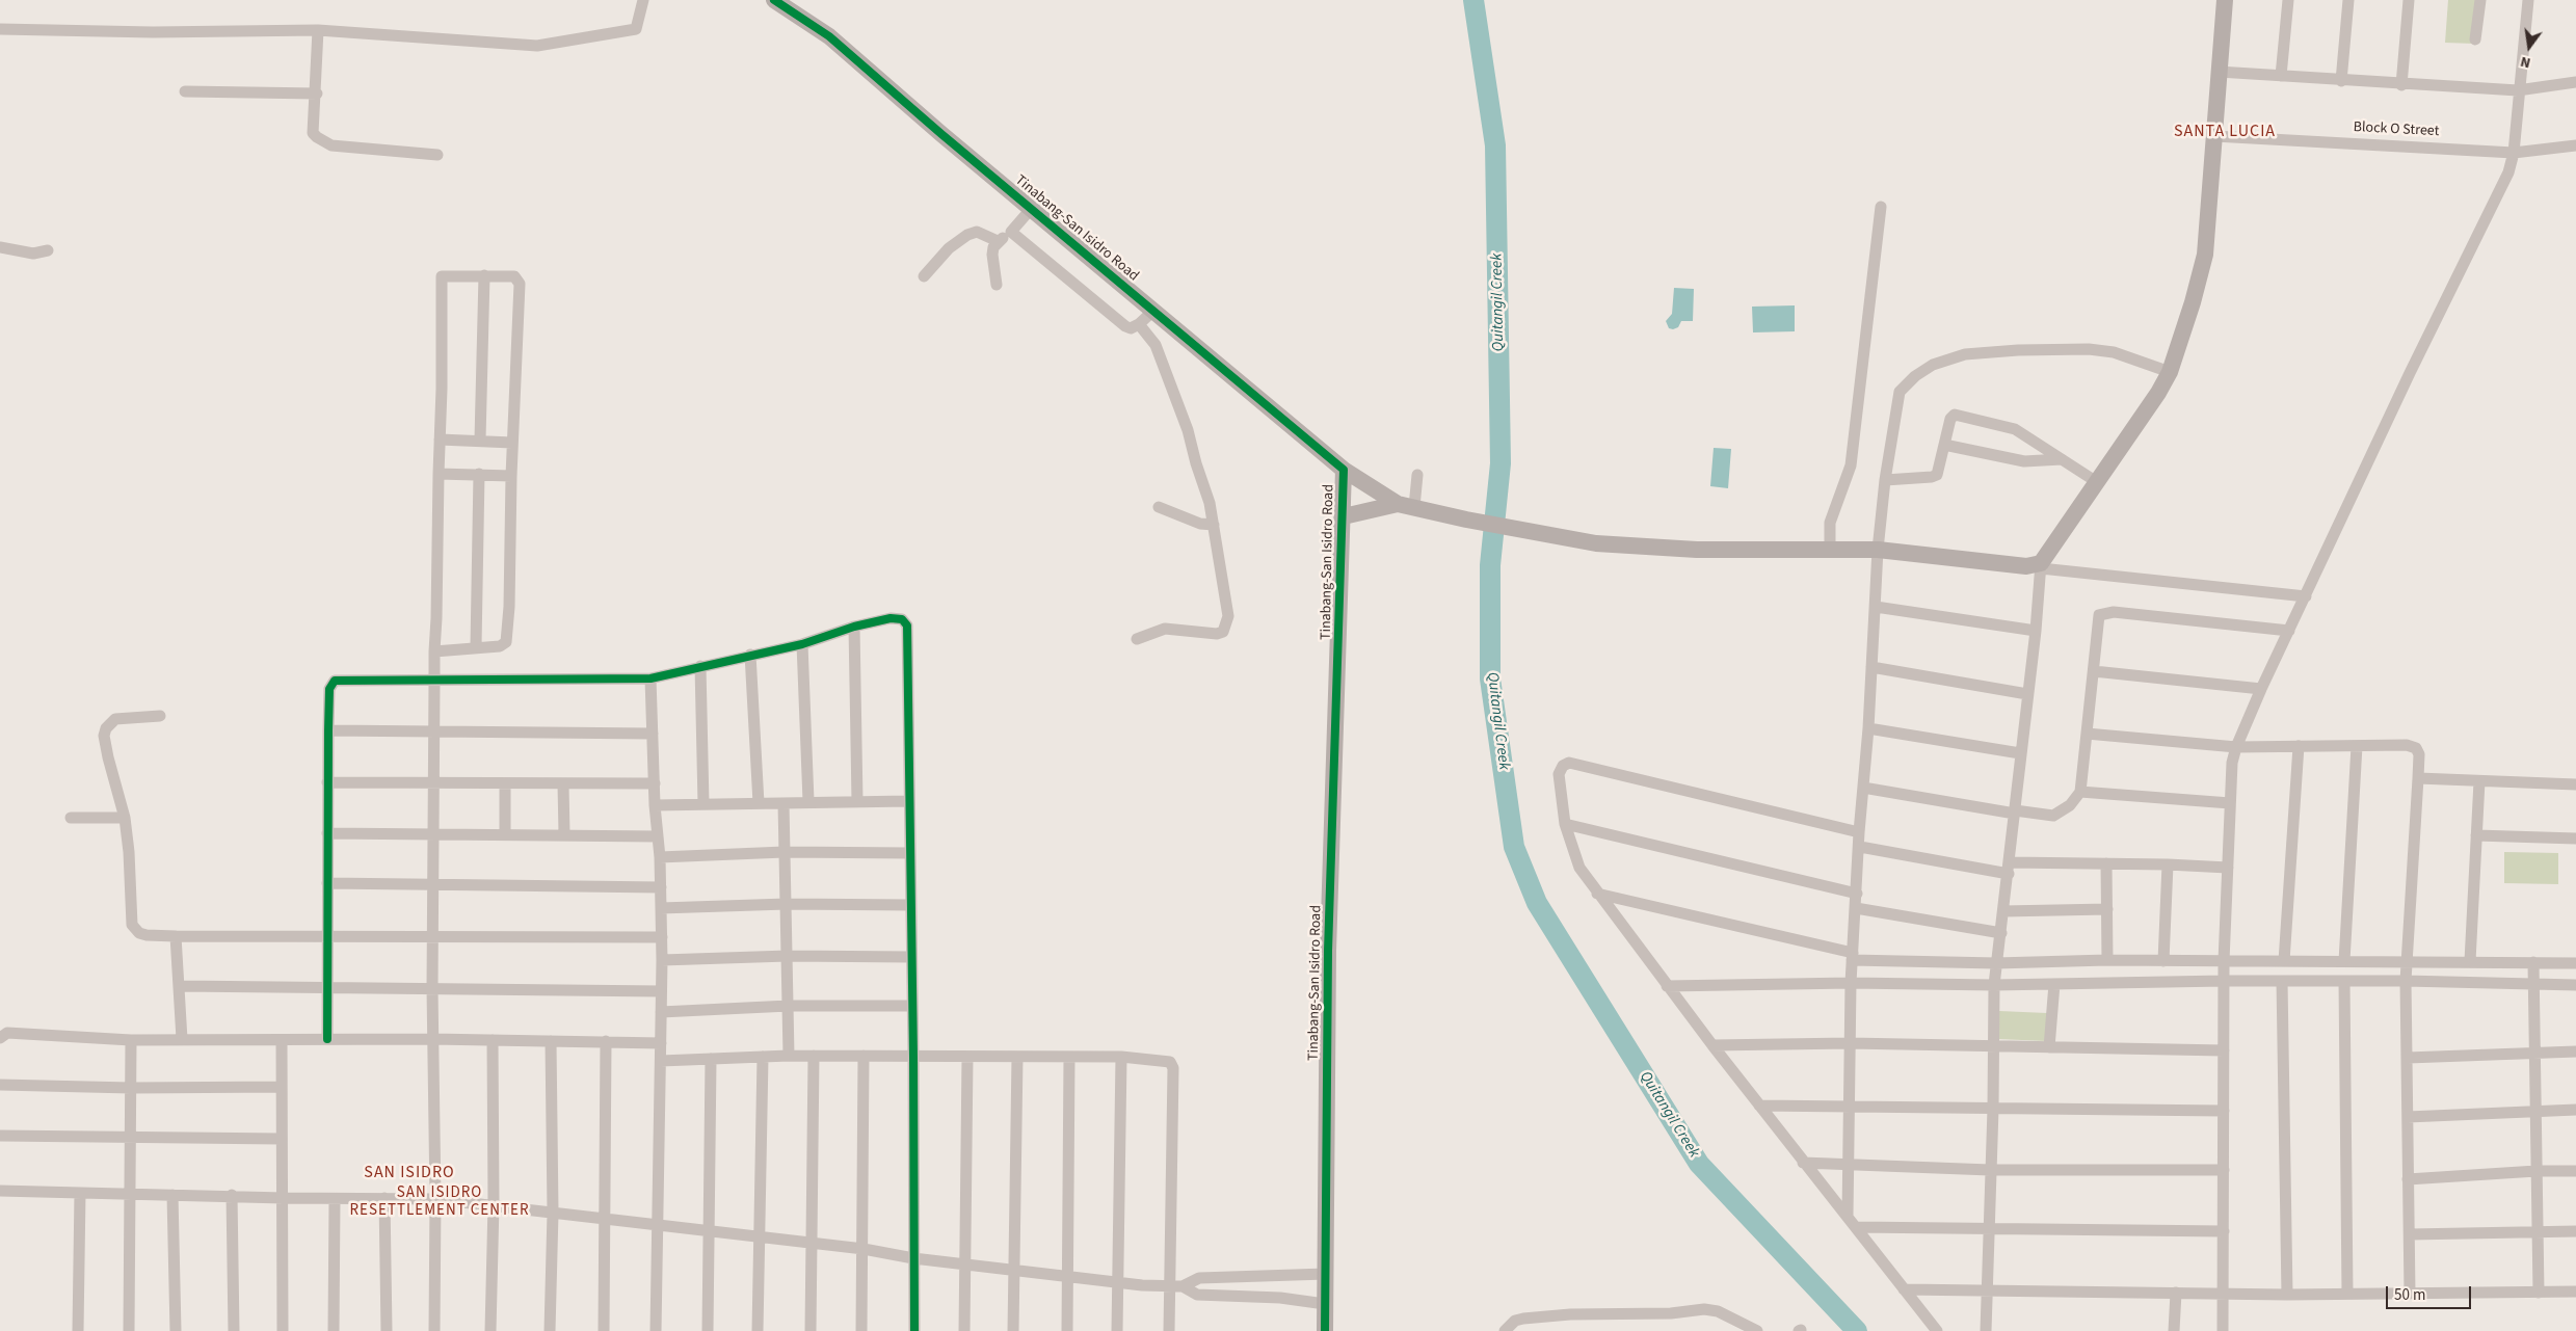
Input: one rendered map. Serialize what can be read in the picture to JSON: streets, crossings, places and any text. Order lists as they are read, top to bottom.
{
  "streets": {
    "street": ["Block O Street", "Tinabang-San Isidro Road"]
  },
  "districts": ["SANTA LUCIA", "SAN ISIDRO", "SAN ISIDRO RESETTLEMENT CENTER"],
  "water": ["Quitangil Creek"],
  "scale_bar": "50 m",
  "north": "bottom"
}
